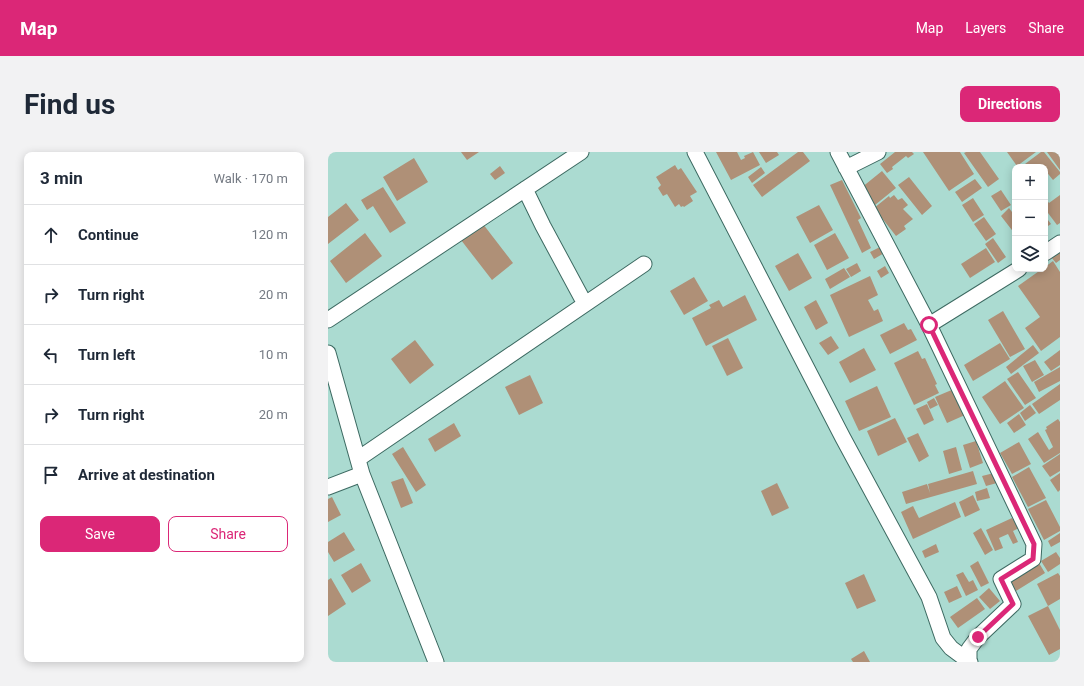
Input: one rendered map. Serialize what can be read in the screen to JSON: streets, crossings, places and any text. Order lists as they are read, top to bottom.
{
  "page": {
    "header": "Map",
    "nav": ["Map", "Layers", "Share"],
    "buttons": [
      "Directions",
      ["Save", "Share"]
    ],
    "title": "Find us",
    "heading": ["3 min", "Walk · 170 m"],
    "map_buttons": ["+", "−"],
    "list": [
      ["Continue", "120 m"],
      ["Turn right", "20 m"],
      ["Turn left", "10 m"],
      ["Turn right", "20 m"],
      "Arrive at destination"
    ]
  }
}
